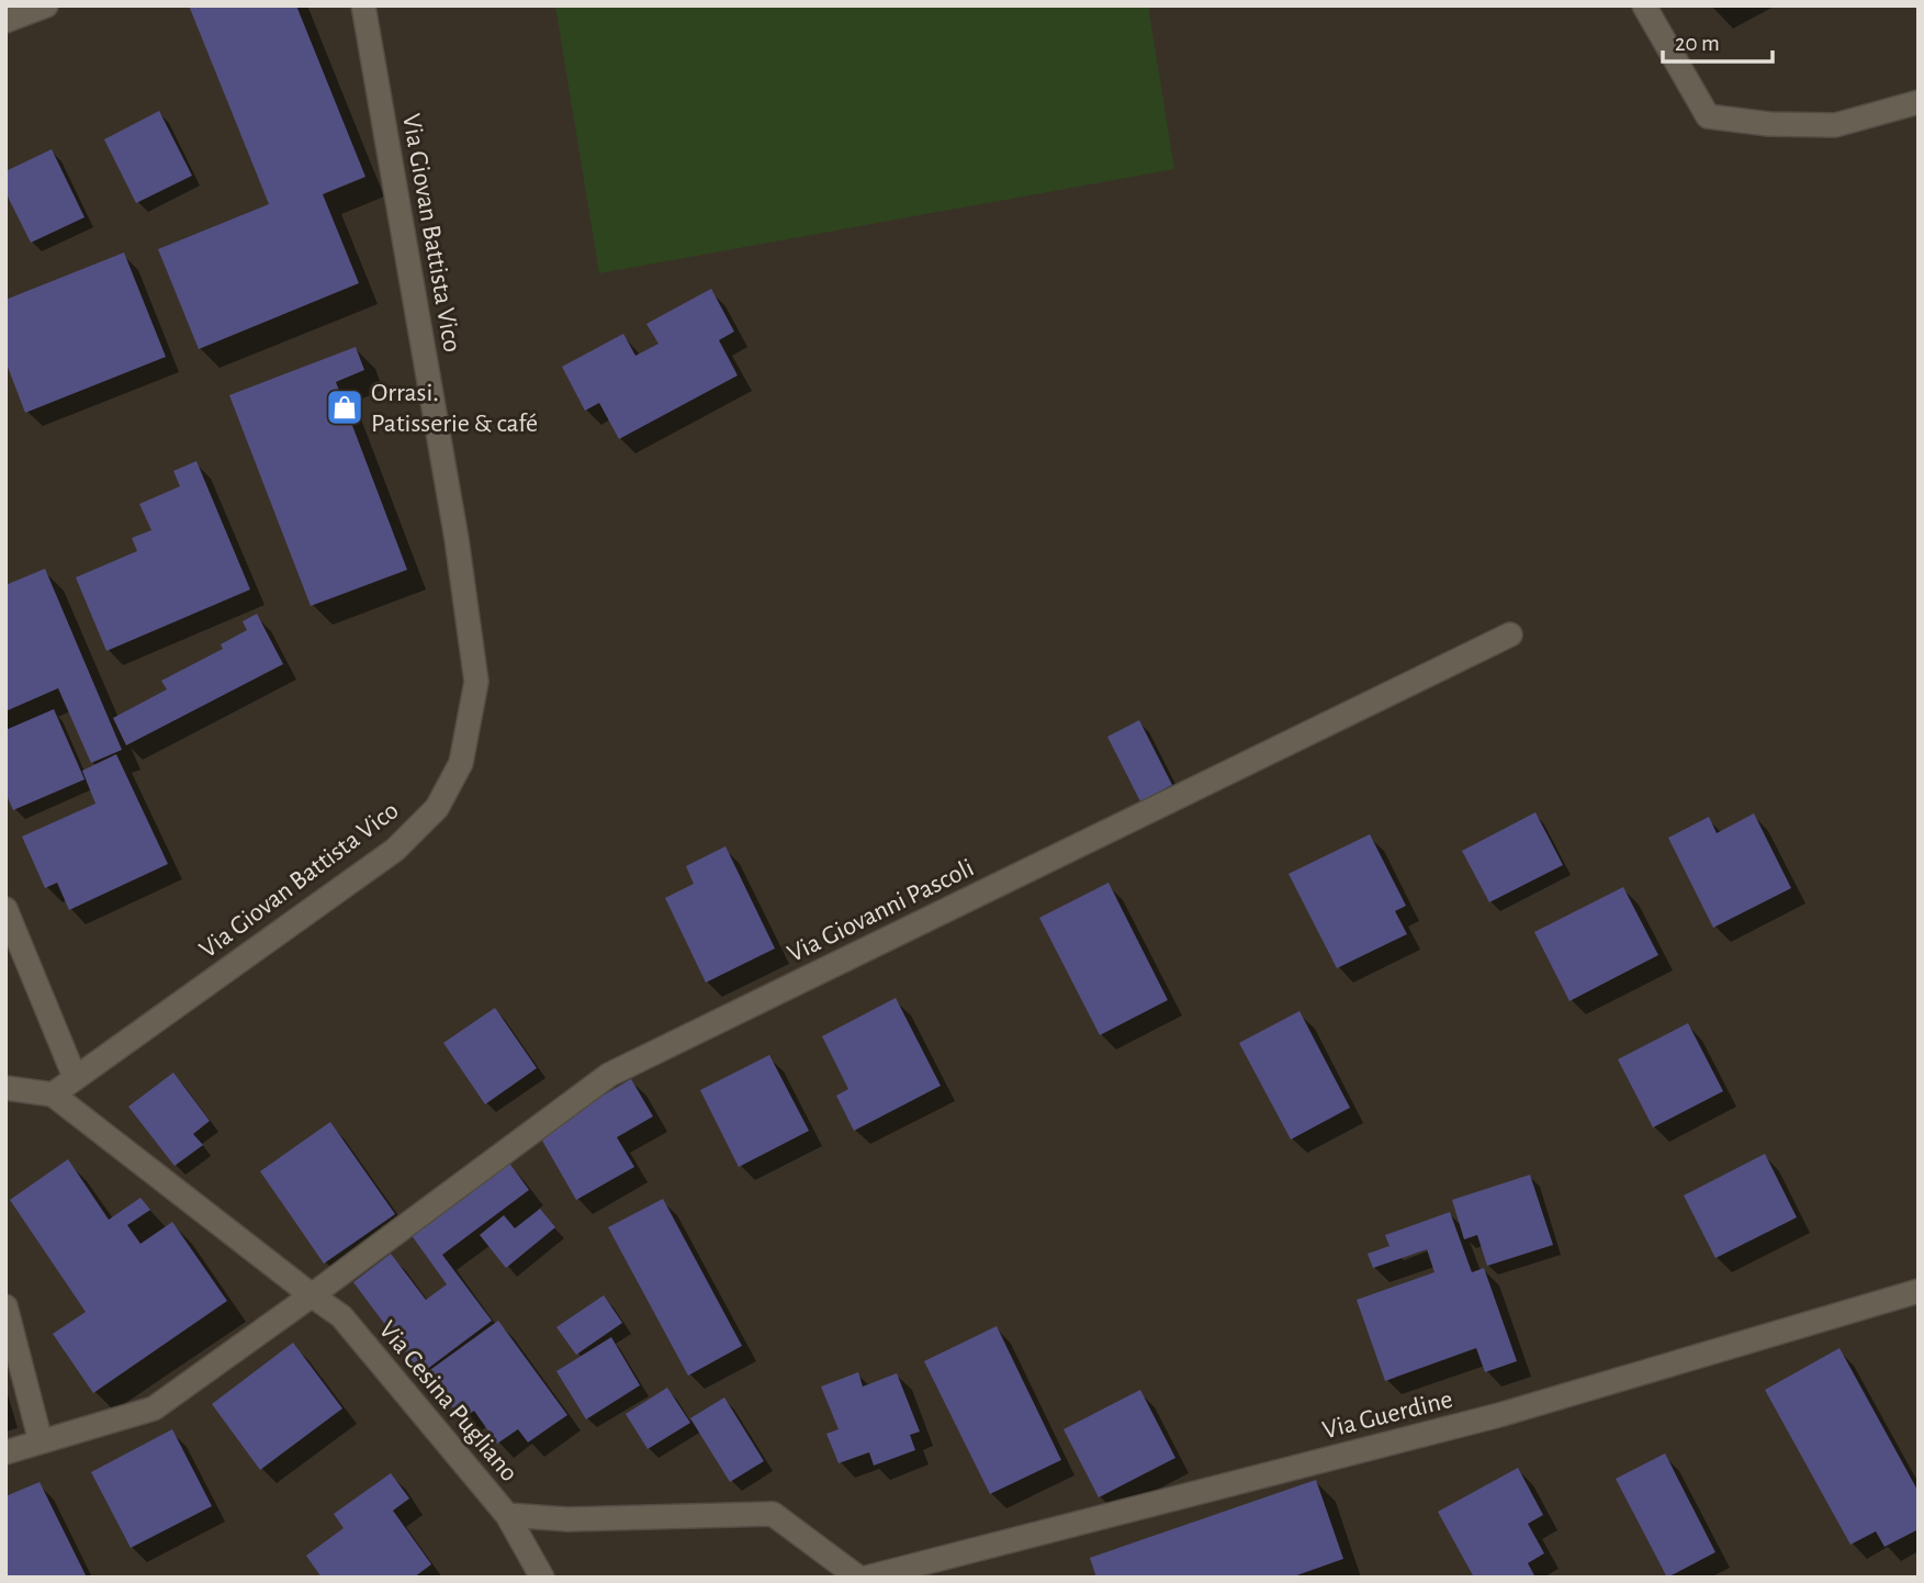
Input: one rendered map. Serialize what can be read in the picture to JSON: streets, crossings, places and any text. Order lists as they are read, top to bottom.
{
  "streets": {
    "street": [
      "Via Giovan Battista Vico",
      "Via Giovanni Pascoli",
      "Via Cesina Pugliano",
      "Via Guerdine"
    ]
  },
  "crossings": [
    ["Via Giovan Battista Vico", "Via Cesina Pugliano"],
    ["Via Giovanni Pascoli", "Via Cesina Pugliano"]
  ],
  "places": {
    "shop": ["Orrasi. Patisserie & café"]
  },
  "scale_bar": "20 m"
}
